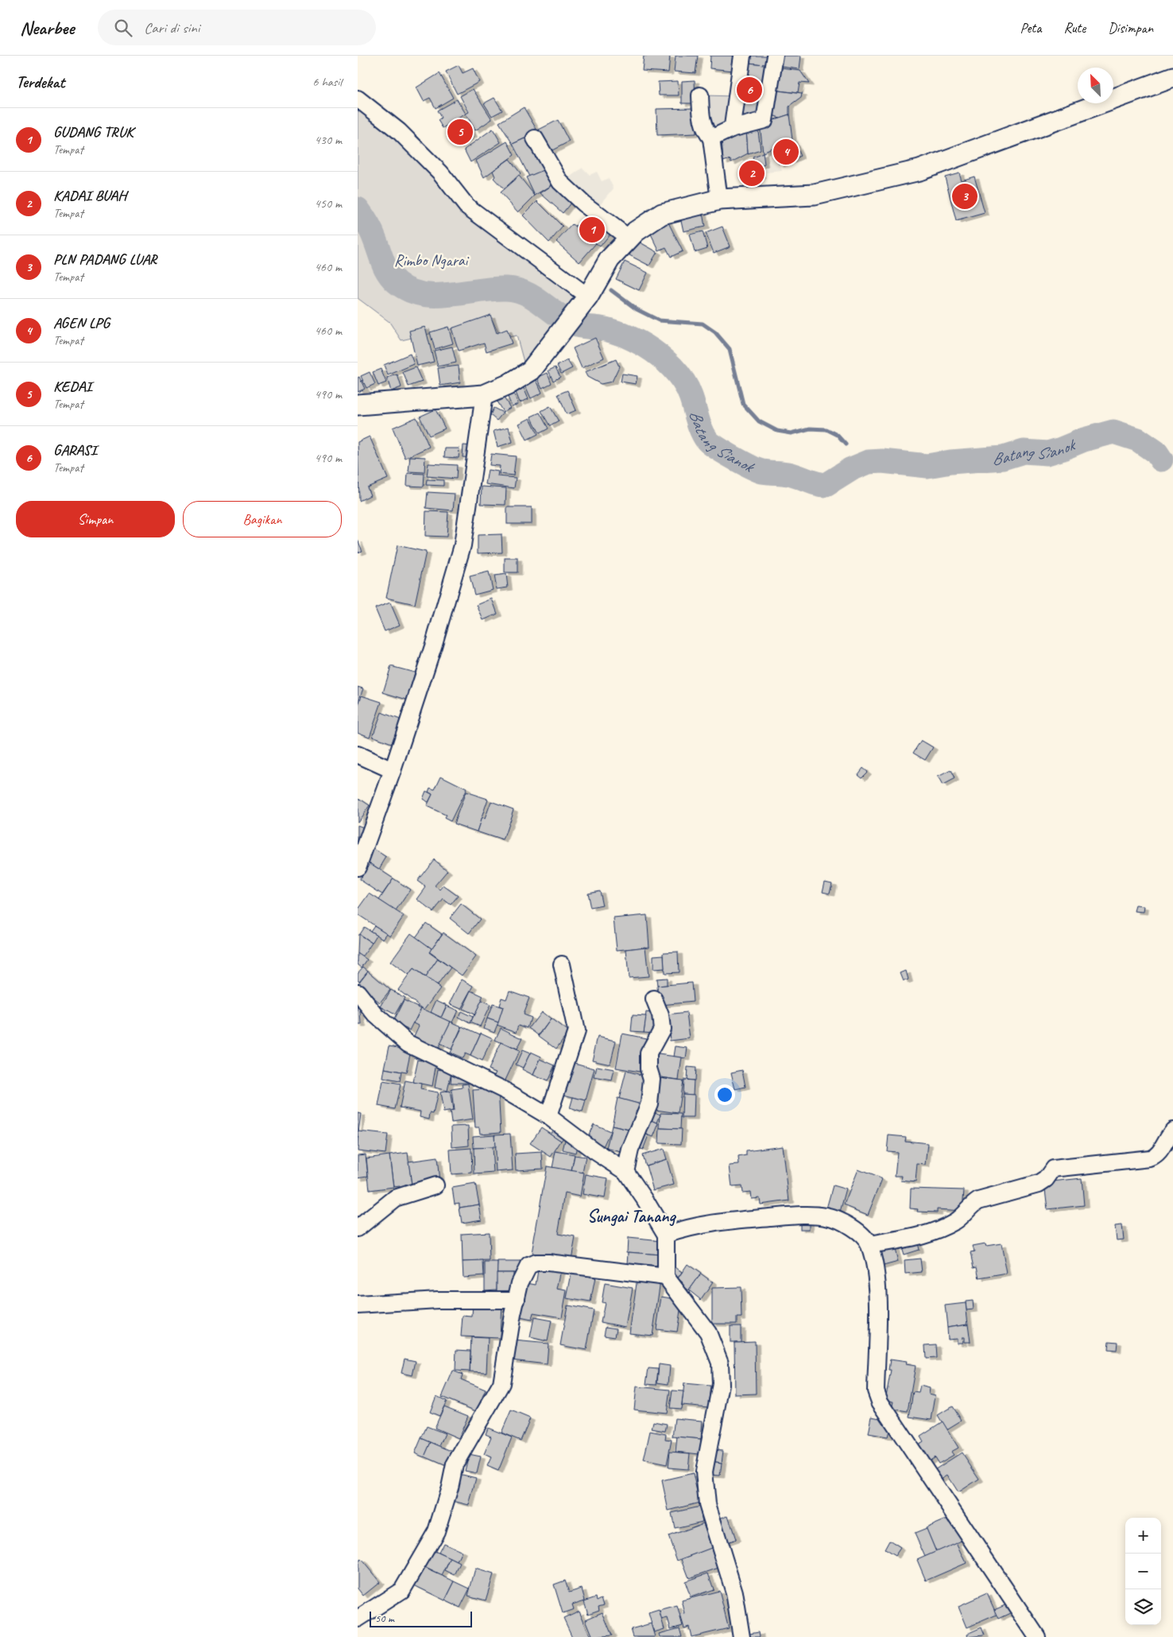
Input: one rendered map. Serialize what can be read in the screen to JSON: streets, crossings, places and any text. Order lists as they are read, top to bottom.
{
  "districts": ["Sungai Tanang"],
  "water": ["Batang Sianok"],
  "parks": ["Rimbo Ngarai"],
  "scale_bar": "50 m",
  "north": "top left",
  "page": {
    "header": "Nearbee",
    "search": "Cari di sini",
    "nav": ["Peta", "Rute", "Disimpan"],
    "heading": ["Terdekat", "6 hasil"],
    "pins": [
      "6",
      "5",
      "4",
      "2",
      "3",
      "1"
    ],
    "list": [
      {
        "mark": "1",
        "name": "GUDANG TRUK",
        "note": "Tempat",
        "value": "430 m"
      },
      {
        "mark": "2",
        "name": "KADAI BUAH",
        "note": "Tempat",
        "value": "450 m"
      },
      {
        "mark": "3",
        "name": "PLN PADANG LUAR",
        "note": "Tempat",
        "value": "460 m"
      },
      {
        "mark": "4",
        "name": "AGEN LPG",
        "note": "Tempat",
        "value": "460 m"
      },
      {
        "mark": "5",
        "name": "KEDAI",
        "note": "Tempat",
        "value": "490 m"
      },
      {
        "mark": "6",
        "name": "GARASI",
        "note": "Tempat",
        "value": "490 m"
      }
    ],
    "buttons": ["Simpan", "Bagikan"],
    "map_buttons": ["+", "−"],
    "scale": "50 m"
  }
}
